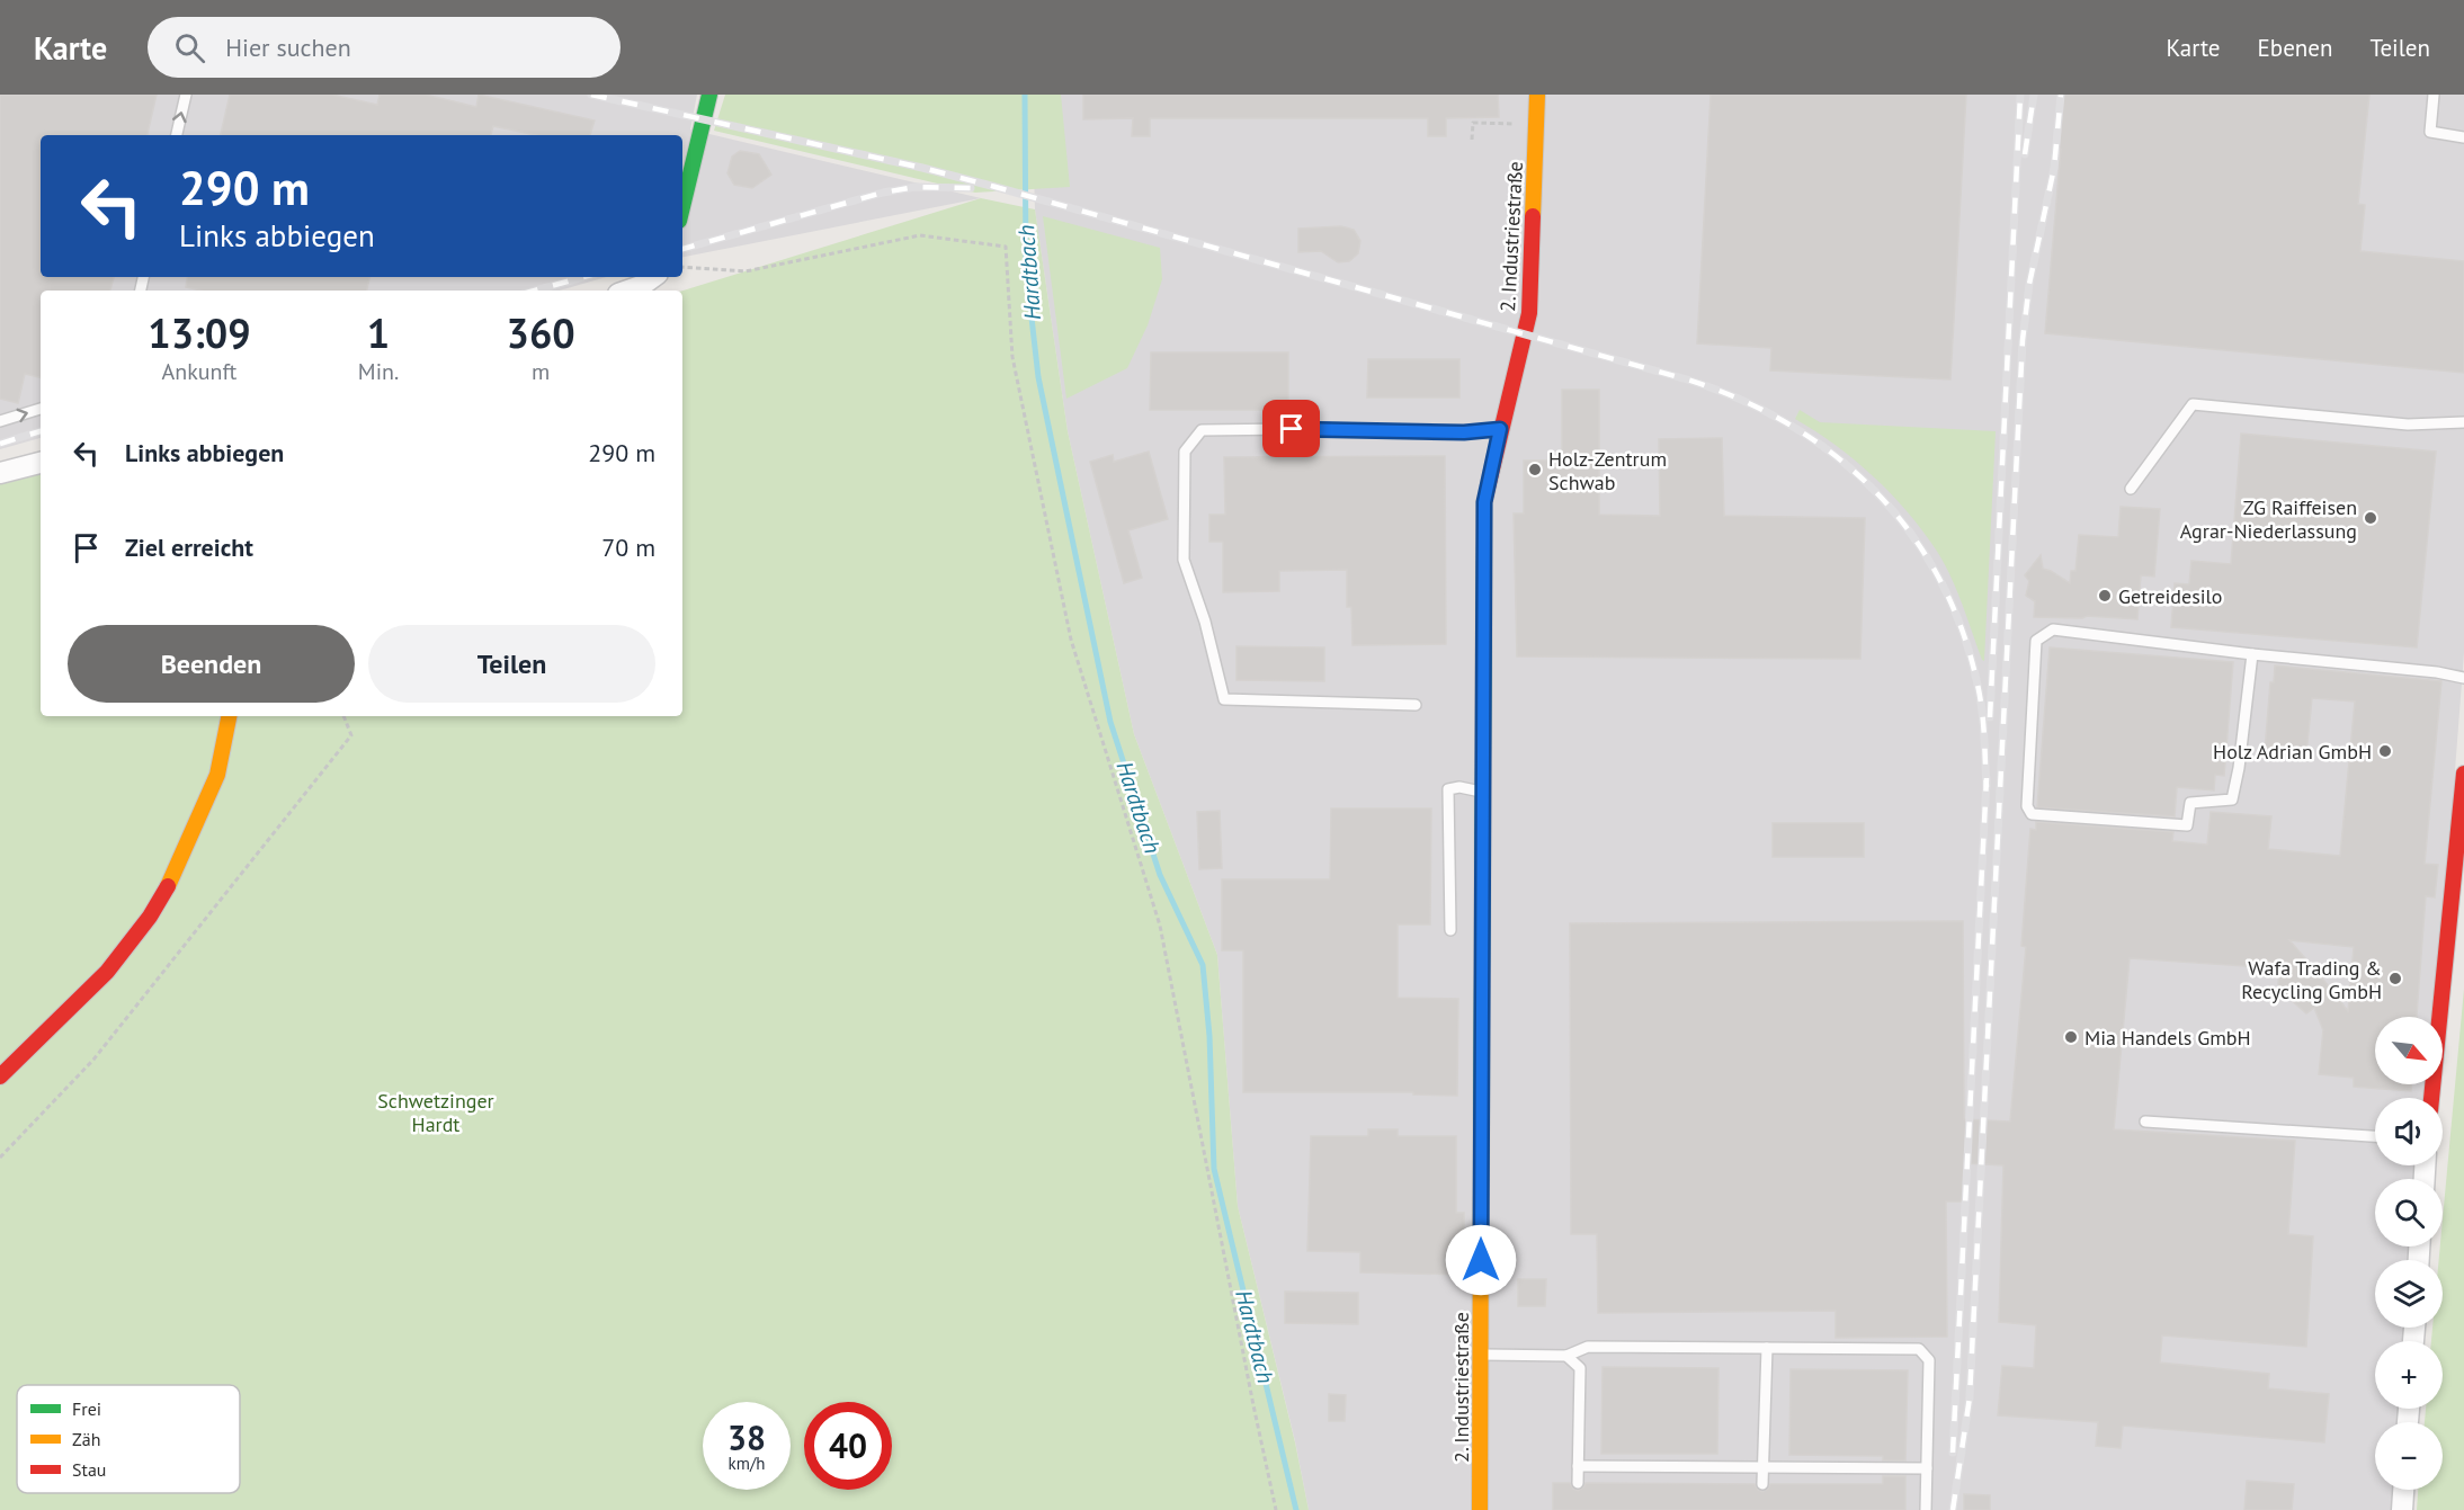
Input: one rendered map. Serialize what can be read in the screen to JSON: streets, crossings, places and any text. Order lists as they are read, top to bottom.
{
  "streets": {
    "street": ["2. Industriestraße"]
  },
  "water": ["Hardtbach"],
  "parks": ["Schwetzinger Hardt"],
  "places": [
    "Holz-Zentrum Schwab",
    "ZG Raiffeisen Agrar-Niederlassung",
    "Getreidesilo",
    "Holz Adrian GmbH",
    "Wafa Trading & Recycling GmbH",
    "Mia Handels GmbH"
  ],
  "legend": ["Frei", "Zäh", "Stau"],
  "north": "bottom right",
  "page": {
    "header": "Karte",
    "search": "Hier suchen",
    "nav": ["Karte", "Ebenen", "Teilen"],
    "turn": ["290 m", "Links abbiegen"],
    "eta": [
      "13:09",
      "Ankunft",
      "1",
      "Min.",
      "360",
      "m"
    ],
    "list": [
      {
        "name": "Links abbiegen",
        "value": "290 m"
      },
      {
        "name": "Ziel erreicht",
        "value": "70 m"
      }
    ],
    "buttons": ["Beenden", "Teilen"],
    "map_buttons": ["+", "−"],
    "speed": "38 km/h",
    "limit": "40"
  }
}
